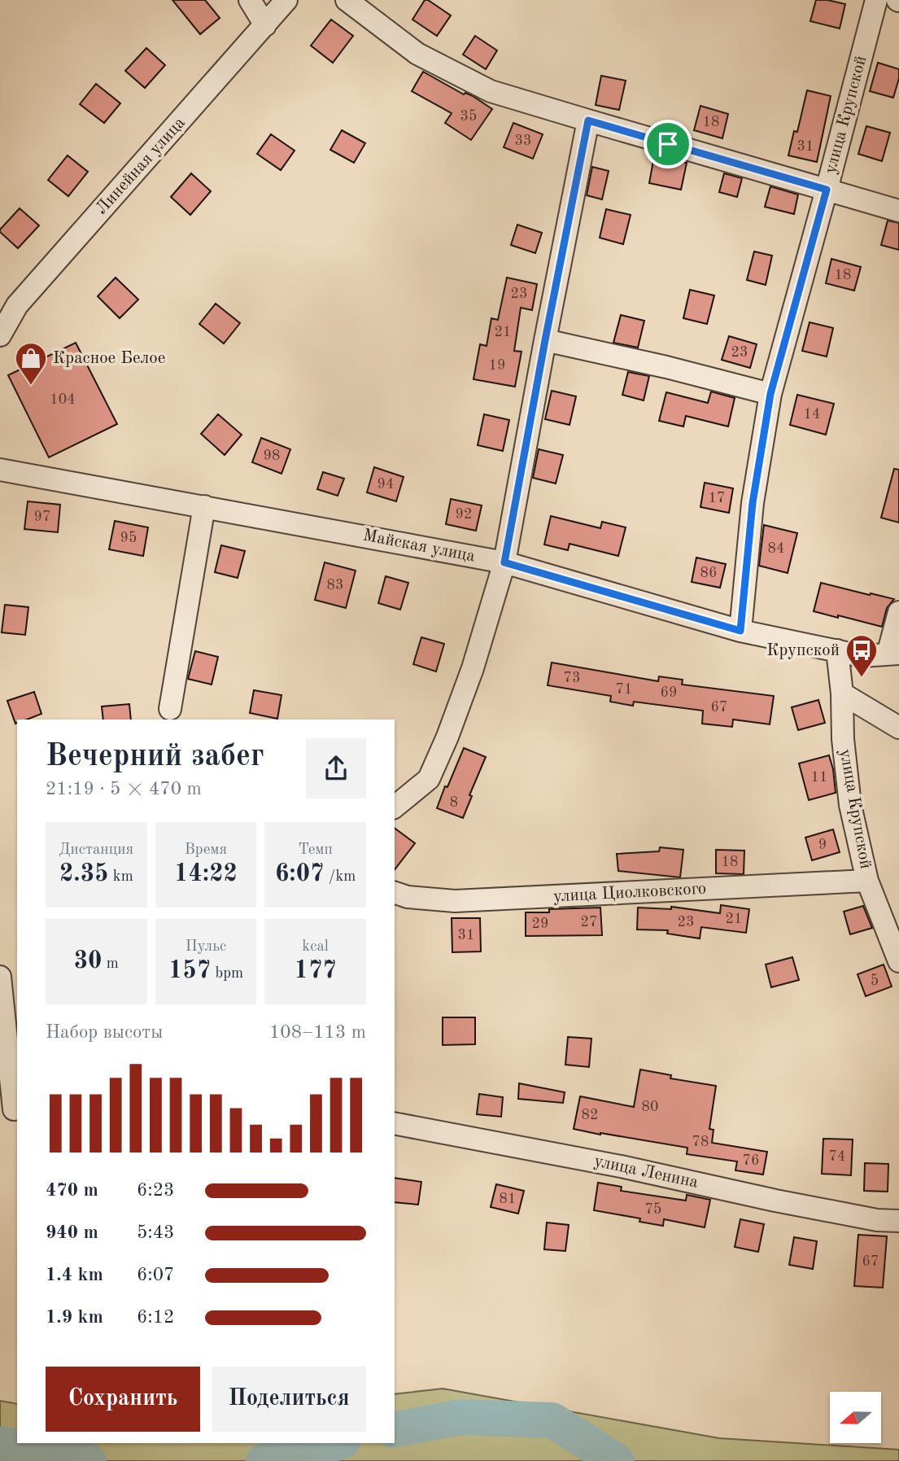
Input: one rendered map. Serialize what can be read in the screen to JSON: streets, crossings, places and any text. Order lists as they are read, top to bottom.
{
  "streets": {
    "street": [
      "улица Крупской",
      "Линейная улица",
      "Майская улица",
      "улица Циолковского",
      "улица Ленина"
    ]
  },
  "crossings": [
    ["улица Крупской", "Майская улица"],
    ["улица Крупской", "улица Циолковского"]
  ],
  "places": {
    "shop": ["Красное Белое"],
    "bus stop": ["Крупской"]
  },
  "house_numbers": [
    "35",
    "18",
    "33",
    "31",
    "18",
    "23",
    "21",
    "23",
    "19",
    "104",
    "14",
    "98",
    "94",
    "17",
    "92",
    "97",
    "95",
    "84",
    "86",
    "83",
    "73",
    "71",
    "69",
    "67",
    "11",
    "8",
    "9",
    "18",
    "21",
    "27",
    "23",
    "29",
    "31",
    "5",
    "80",
    "82",
    "78",
    "74",
    "76",
    "81",
    "75",
    "67"
  ],
  "north": "left",
  "page": {
    "heading": ["Вечерний забег", "21:19 · 5 × 470 m"],
    "stats": [
      ["Дистанция", "2.35 km"],
      ["Время", "14:22"],
      ["Темп", "6:07 /km"],
      ["30 m"],
      ["Пульс", "157 bpm"],
      ["kcal", "177"]
    ],
    "chart": ["Набор высоты", "108–113 m"],
    "list": [
      {
        "name": "470 m",
        "note": "6:23"
      },
      {
        "name": "940 m",
        "note": "5:43"
      },
      {
        "name": "1.4 km",
        "note": "6:07"
      },
      {
        "name": "1.9 km",
        "note": "6:12"
      }
    ],
    "buttons": ["Сохранить", "Поделиться"]
  }
}
